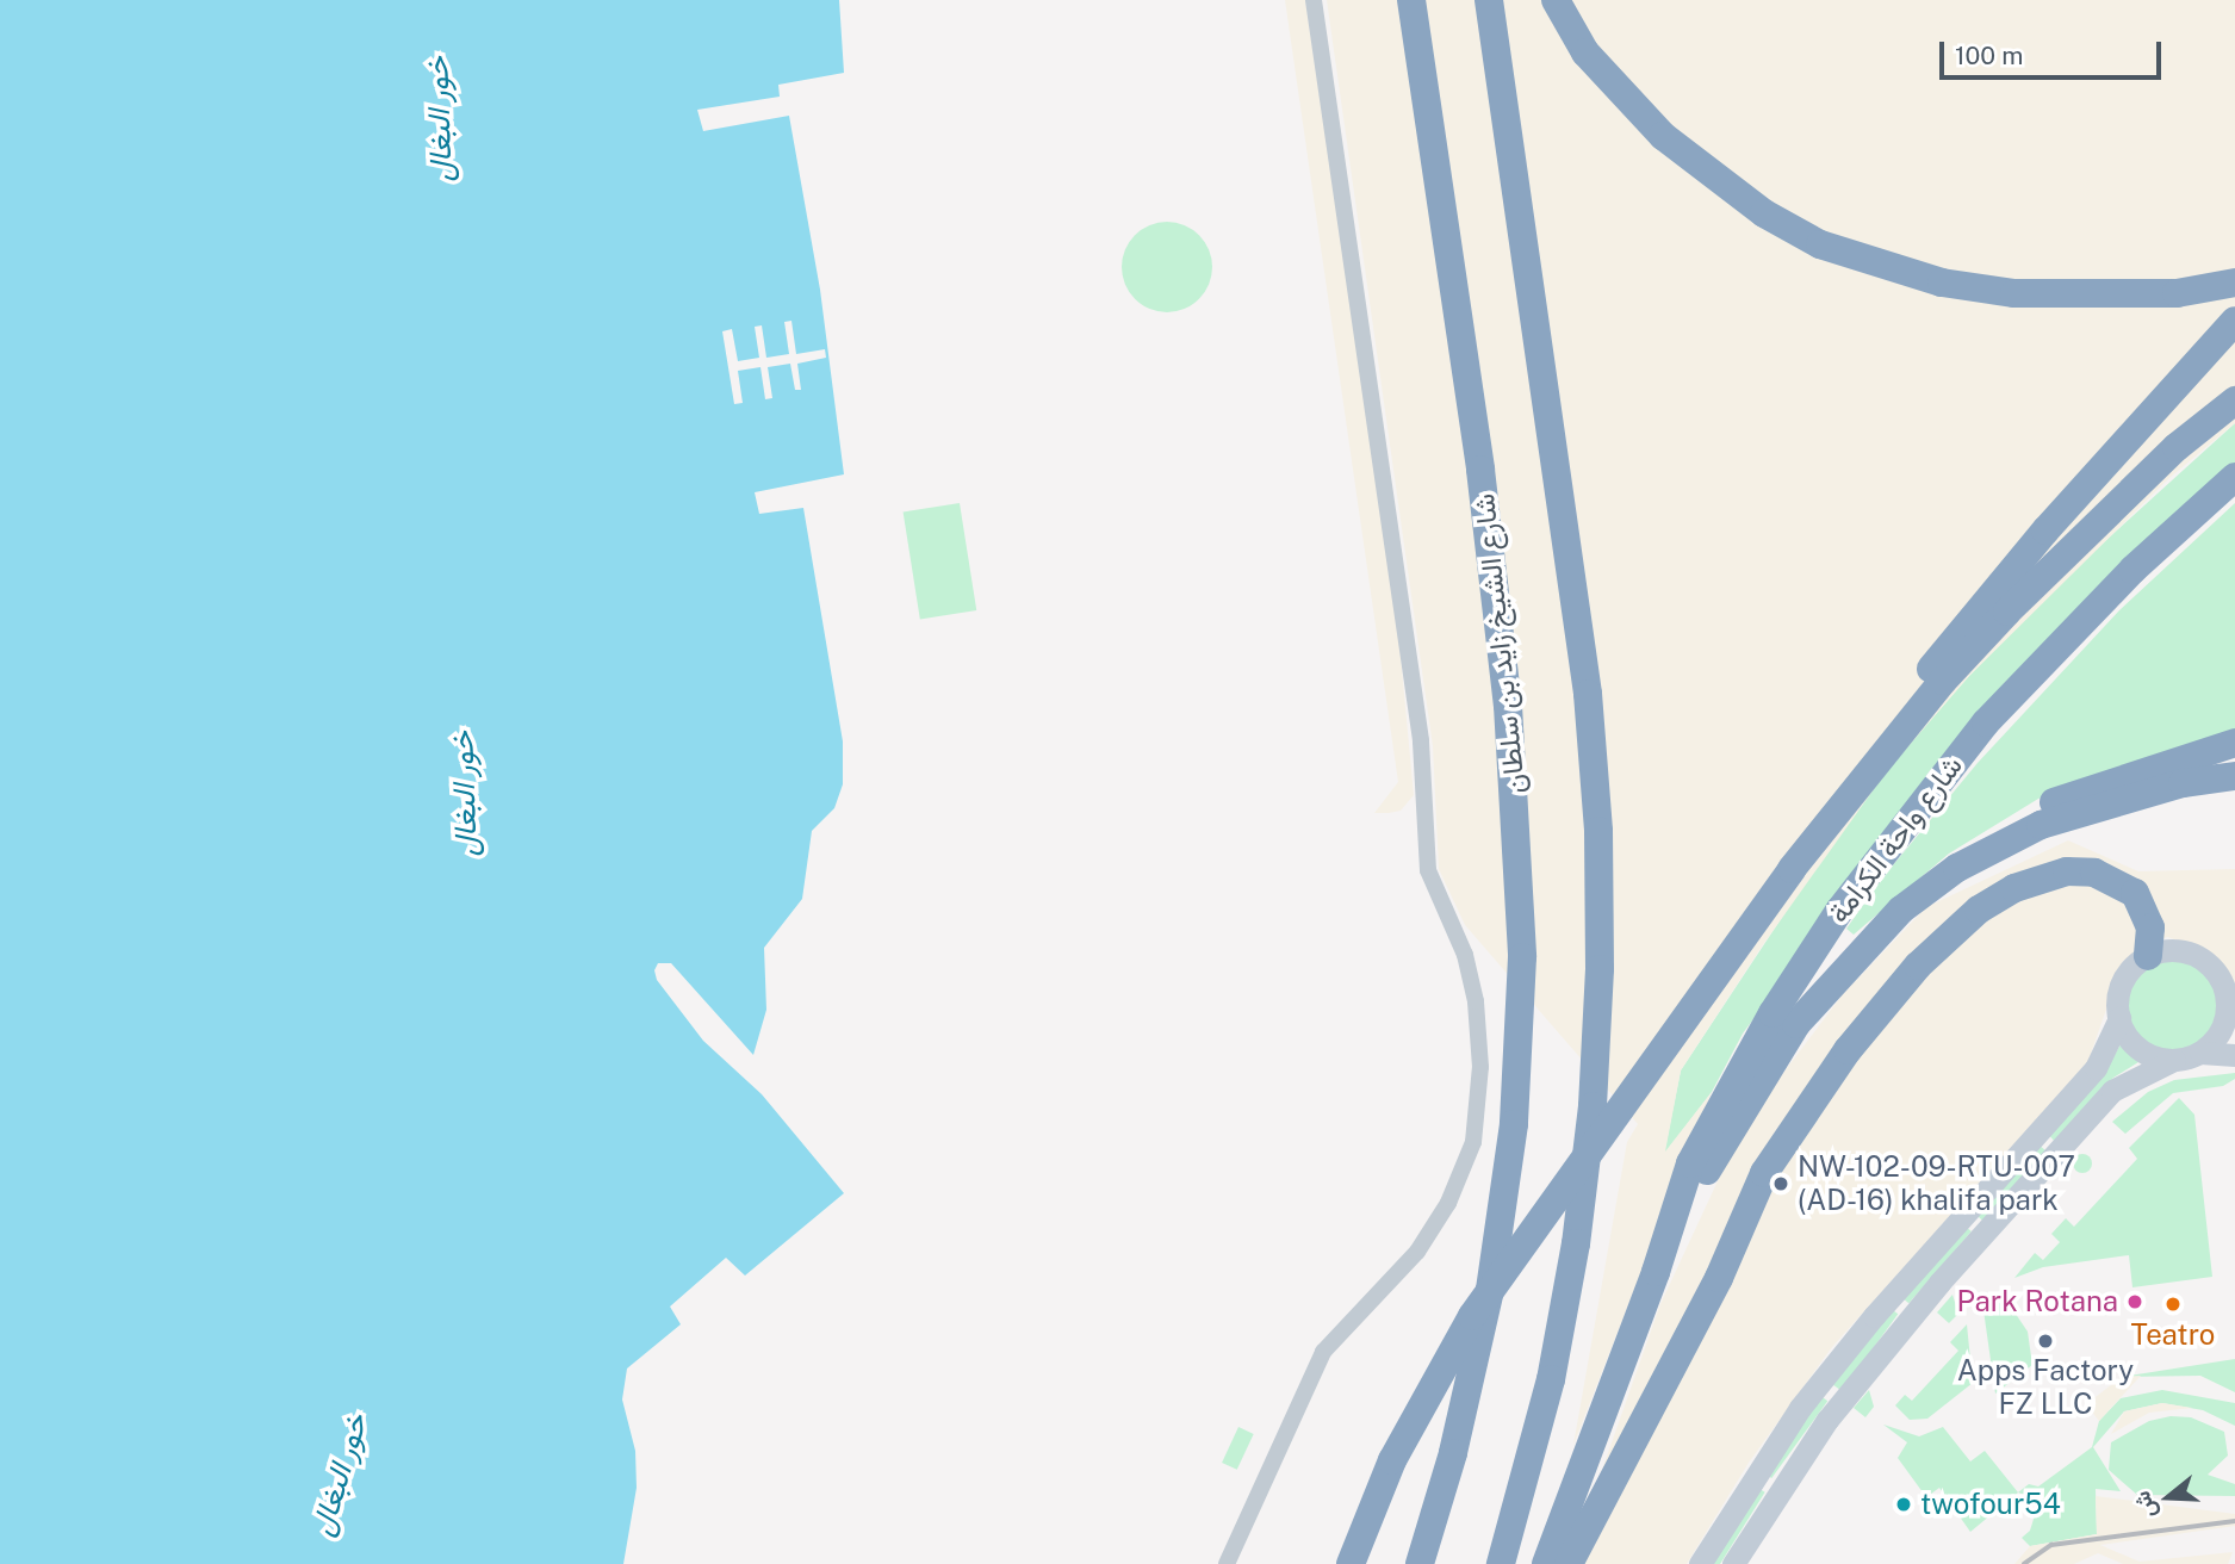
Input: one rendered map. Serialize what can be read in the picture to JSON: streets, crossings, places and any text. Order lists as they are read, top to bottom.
{
  "streets": {
    "highway": ["شارع الشيخ زايد بن سلطان", "شارع واحة الكرامة"]
  },
  "water": ["خور البغال"],
  "places": [
    "NW-102-09-RTU-007 (AD-16) khalifa park",
    "Park Rotana",
    "Teatro",
    "Apps Factory FZ LLC",
    "twofour54"
  ],
  "scale_bar": "100 m",
  "north": "left"
}
